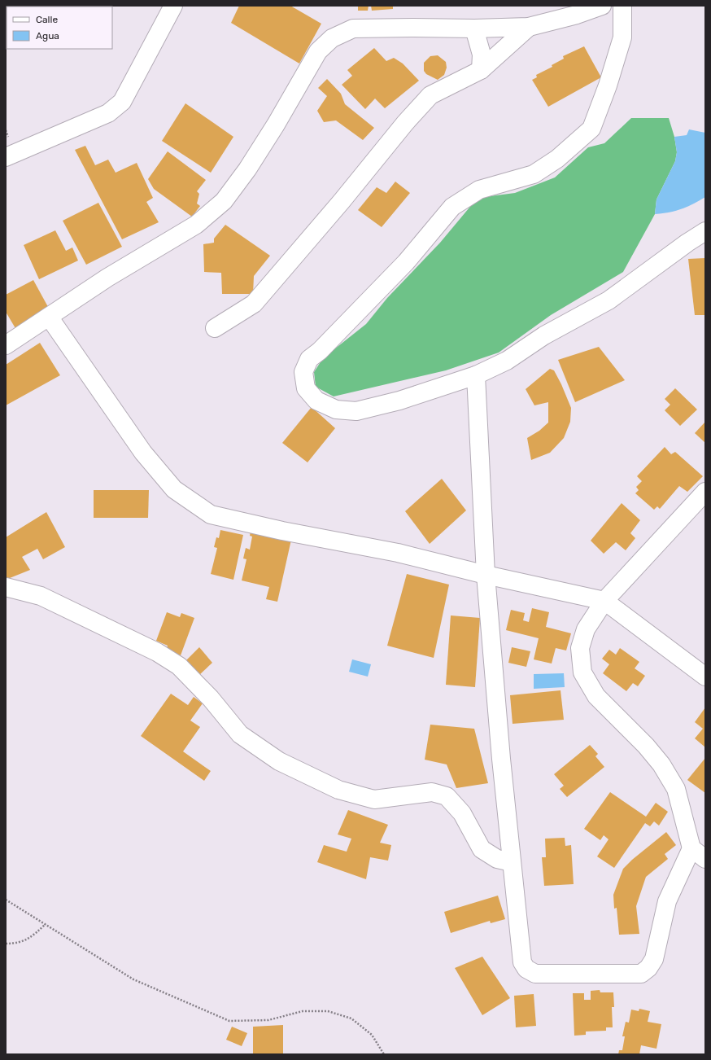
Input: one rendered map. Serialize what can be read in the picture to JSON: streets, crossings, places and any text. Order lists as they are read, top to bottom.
{
  "legend": ["Calle", "Agua"]
}
